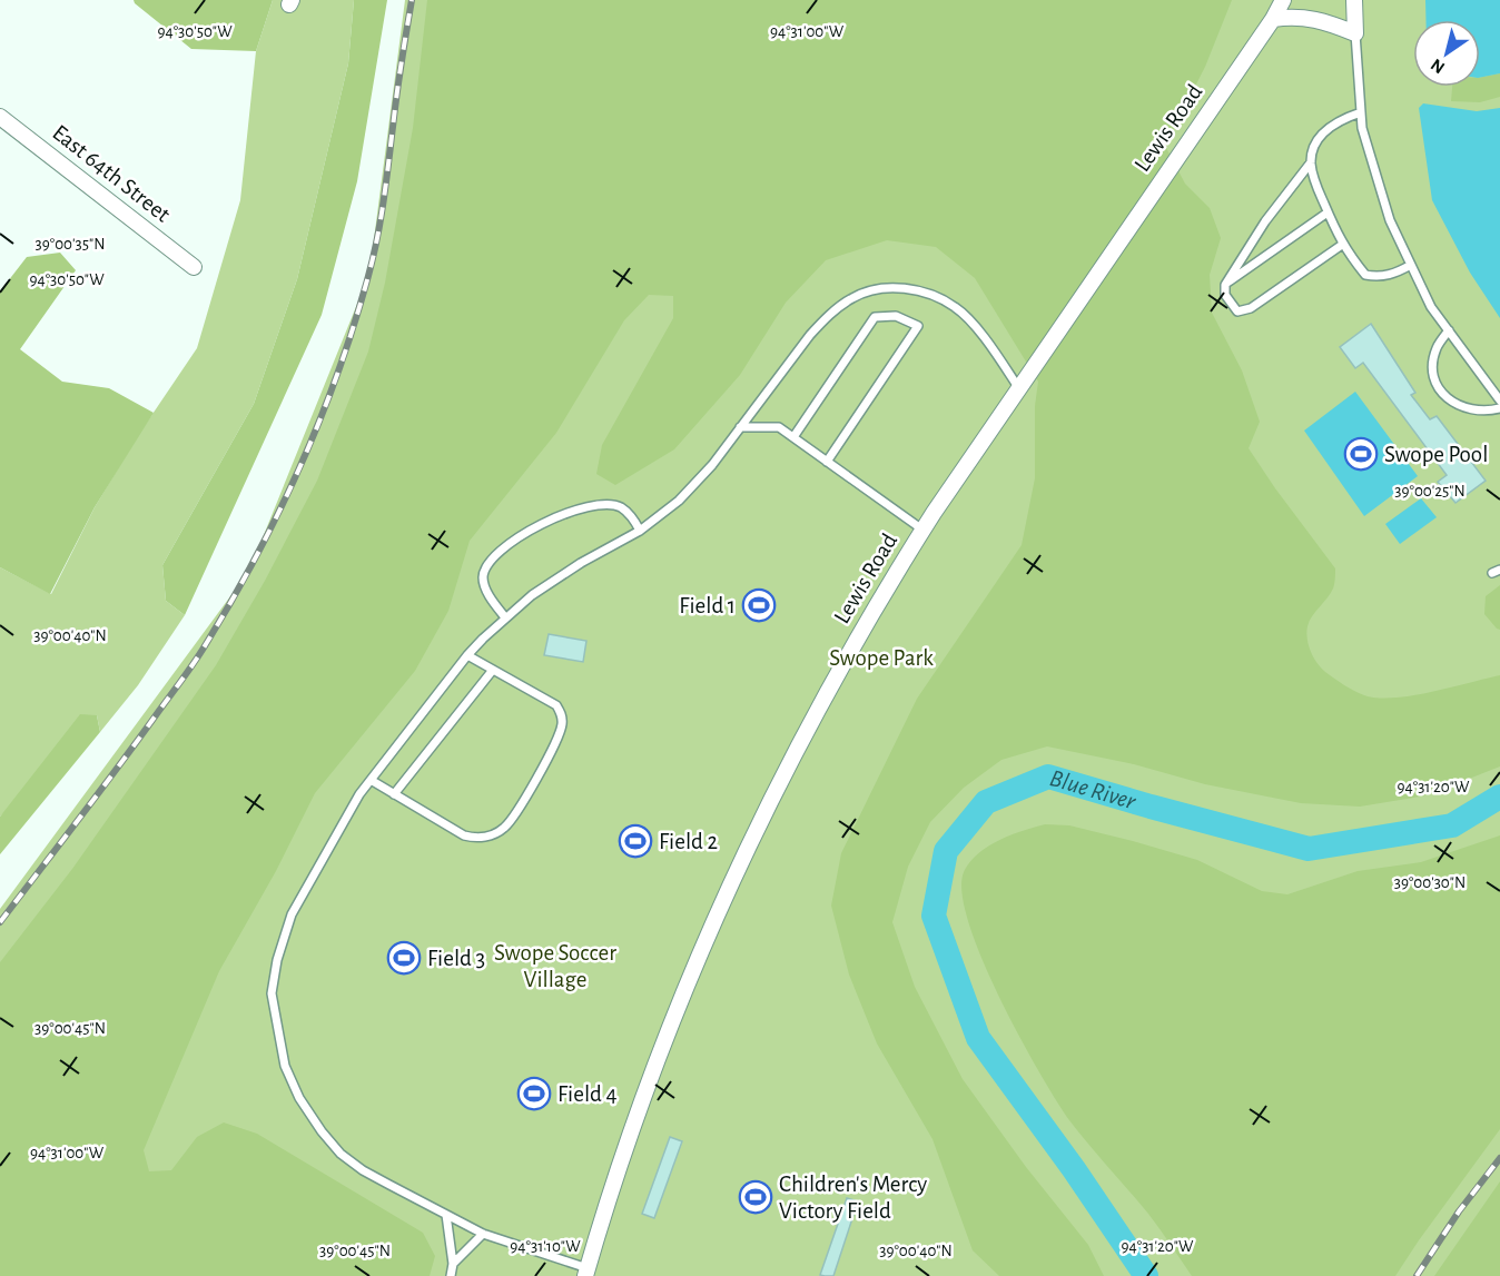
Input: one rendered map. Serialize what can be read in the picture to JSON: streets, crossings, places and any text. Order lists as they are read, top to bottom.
{
  "streets": {
    "street": ["Lewis Road", "East 64th Street"]
  },
  "water": ["Blue River"],
  "parks": ["Swope Park", "Swope Soccer Village"],
  "places": {
    "sports": [
      "Swope Pool",
      "Field 1",
      "Field 2",
      "Field 3",
      "Field 4",
      "Children's Mercy Victory Field"
    ]
  },
  "north": "bottom left",
  "coordinates": [
    "94°30'50\"W",
    "94°31'00\"W",
    "39°00'35\"N",
    "39°00'25\"N",
    "39°00'40\"N",
    "94°31'20\"W",
    "39°00'30\"N",
    "39°00'45\"N",
    "94°31'10\"W"
  ]
}
